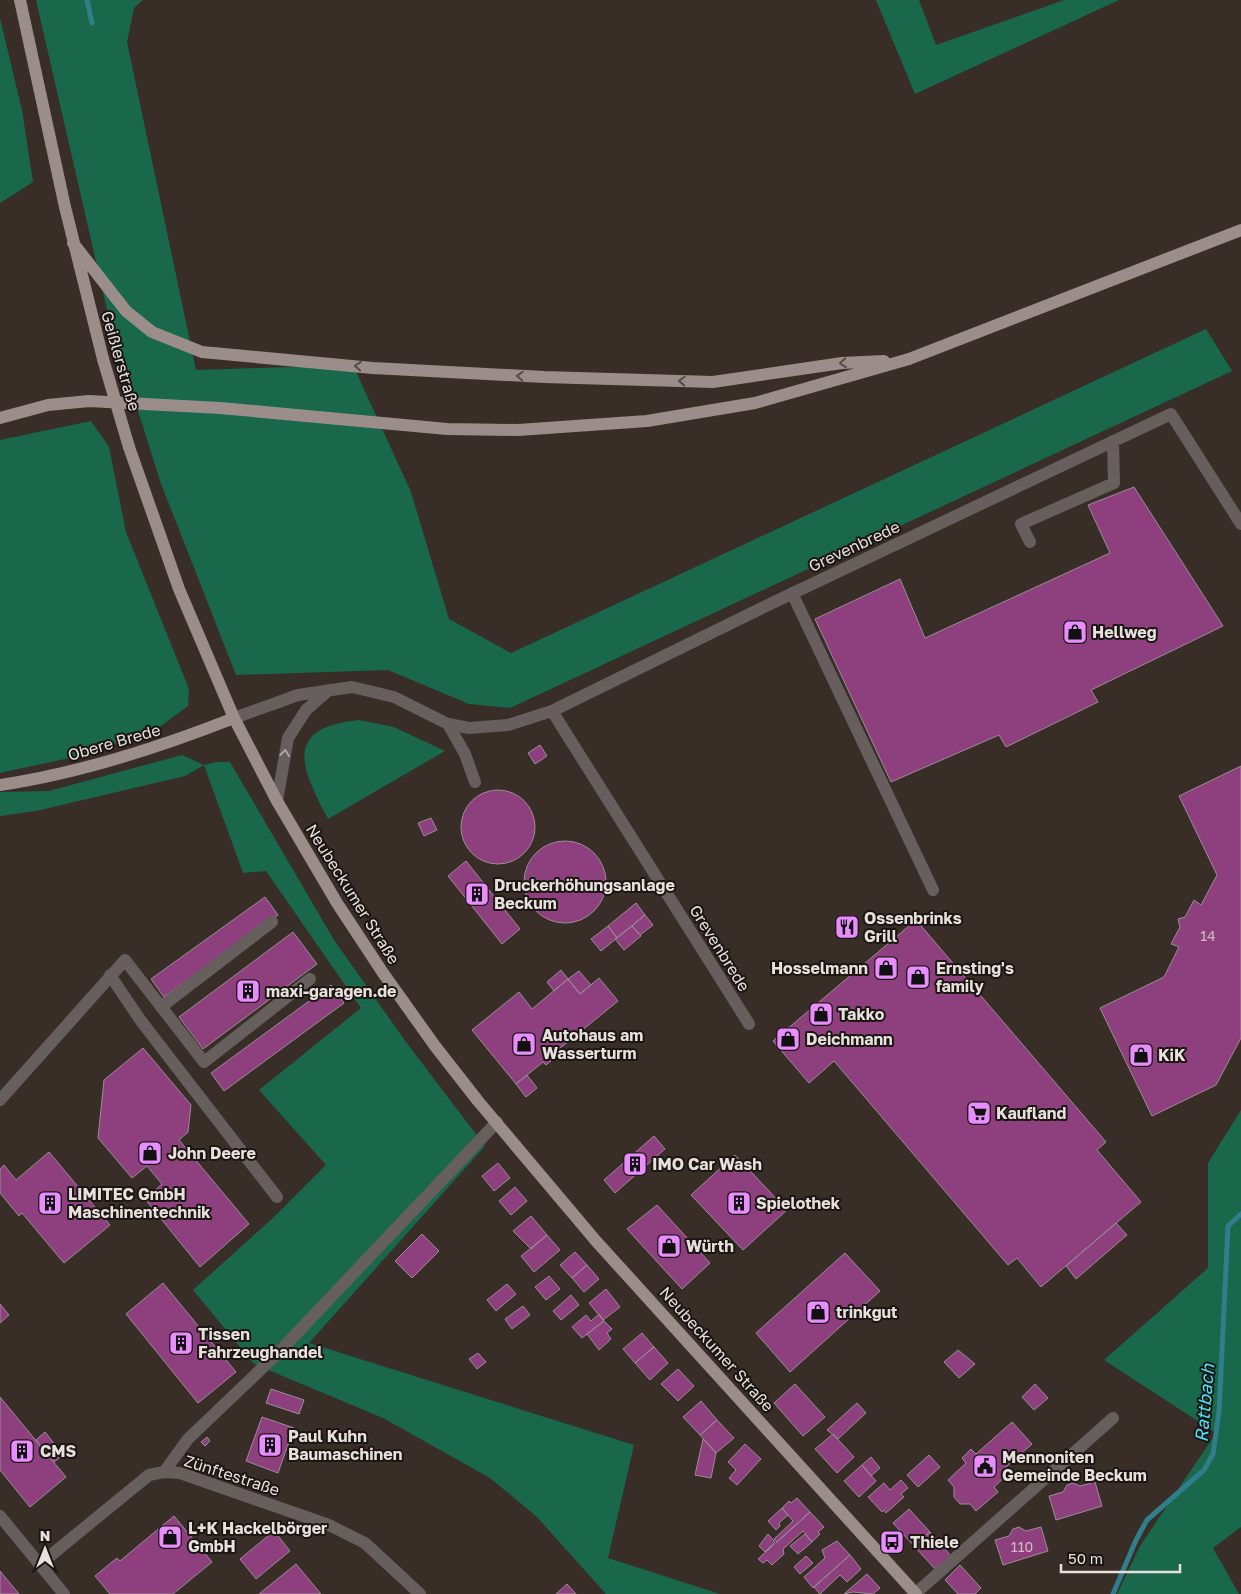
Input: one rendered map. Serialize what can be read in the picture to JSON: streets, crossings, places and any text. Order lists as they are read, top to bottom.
{
  "streets": {
    "main road": ["Geißlerstraße", "Obere Brede", "Neubeckumer Straße"],
    "street": ["Grevenbrede", "Zünftestraße"]
  },
  "crossings": [
    ["Geißlerstraße", "Grevenbrede"],
    ["Geißlerstraße", "Obere Brede"],
    ["Geißlerstraße", "Neubeckumer Straße"],
    ["Grevenbrede", "Obere Brede"],
    ["Grevenbrede", "Neubeckumer Straße"],
    ["Obere Brede", "Neubeckumer Straße"]
  ],
  "water": ["Rattbach"],
  "places": {
    "shop": [
      "Hellweg",
      "Hosselmann",
      "Ernsting's family",
      "Takko",
      "Deichmann",
      "Autohaus am Wasserturm",
      "KiK",
      "John Deere",
      "Würth",
      "trinkgut",
      "L+K Hackelbörger GmbH"
    ],
    "building": [
      "Druckerhöhungsanlage Beckum",
      "maxi-garagen.de",
      "IMO Car Wash",
      "LIMITEC GmbH Maschinentechnik",
      "Spielothek",
      "Tissen Fahrzeughandel",
      "Paul Kuhn Baumaschinen",
      "CMS"
    ],
    "restaurant": ["Ossenbrinks Grill"],
    "supermarket": ["Kaufland"],
    "public building": ["Mennoniten Gemeinde Beckum"],
    "bus stop": ["Thiele"]
  },
  "house_numbers": ["14", "110"],
  "scale_bar": "50 m",
  "north": "top"
}
